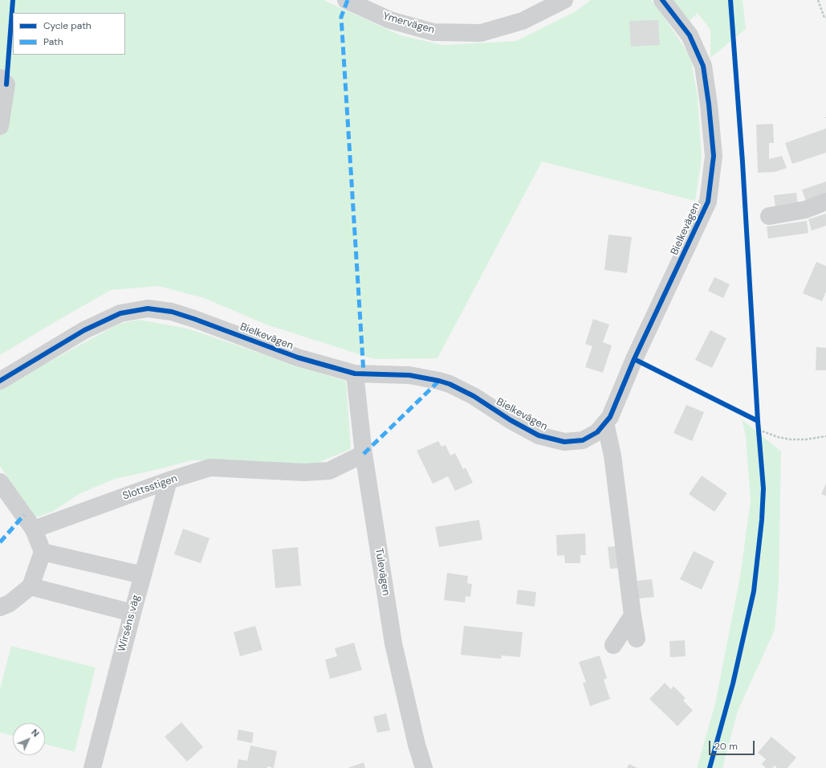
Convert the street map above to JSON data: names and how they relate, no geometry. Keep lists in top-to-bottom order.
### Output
{
  "streets": {
    "street": [
      "Ymervägen",
      "Bielkevägen",
      "Slottsstigen",
      "Tulevägen",
      "Wirséns väg"
    ]
  },
  "crossings": [
    ["Bielkevägen", "Tulevägen"],
    ["Slottsstigen", "Tulevägen"],
    ["Slottsstigen", "Wirséns väg"]
  ],
  "legend": ["Cycle path", "Path"],
  "scale_bar": "20 m",
  "north": "top right"
}
